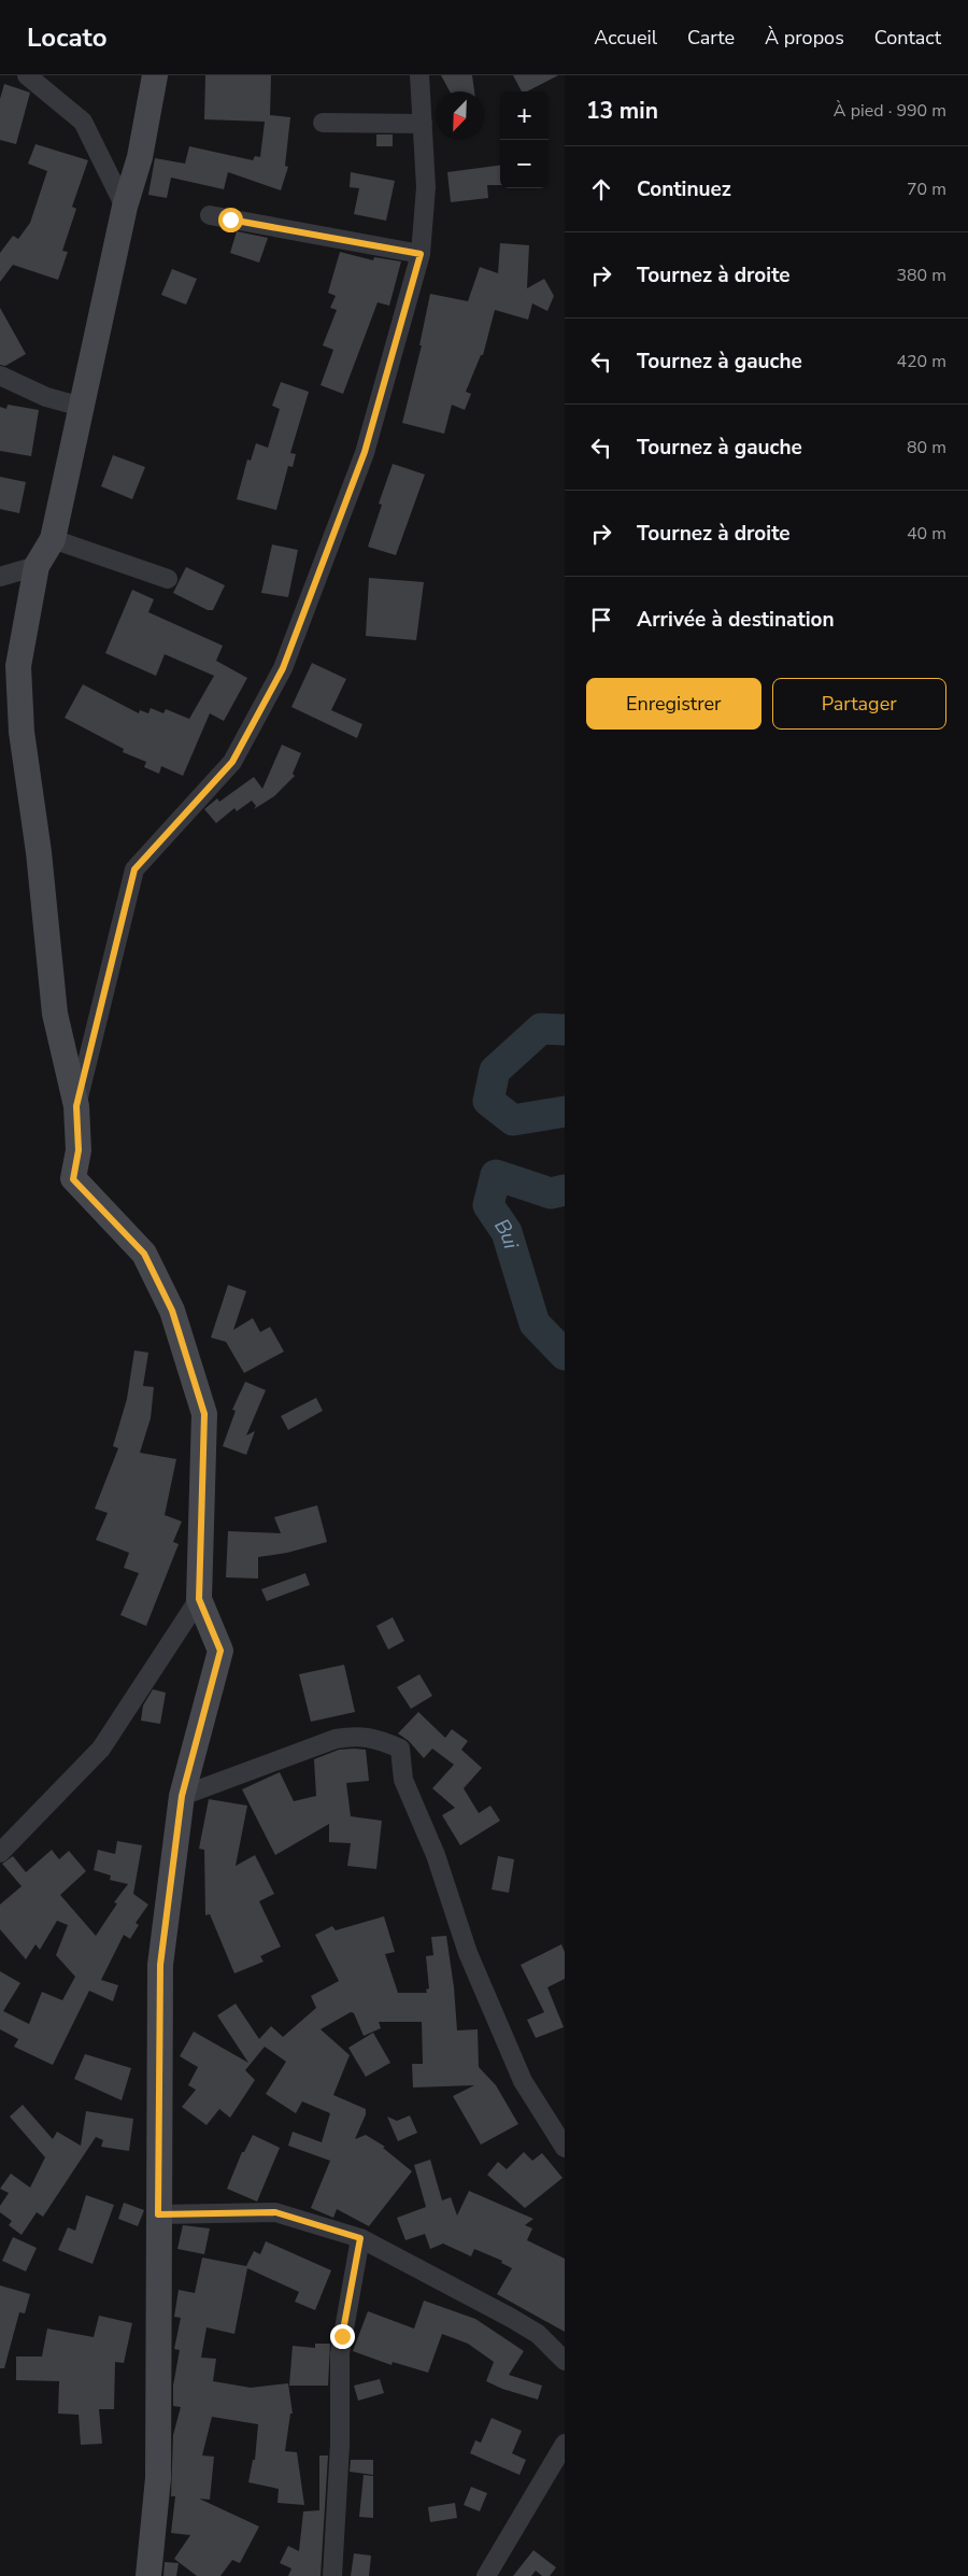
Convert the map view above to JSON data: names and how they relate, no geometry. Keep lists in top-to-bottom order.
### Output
{
  "water": ["Bui"],
  "north": "bottom left",
  "page": {
    "header": "Locato",
    "nav": [
      "Accueil",
      "Carte",
      "À propos",
      "Contact"
    ],
    "heading": ["13 min", "À pied · 990 m"],
    "map_buttons": ["+", "−"],
    "list": [
      ["Continuez", "70 m"],
      ["Tournez à droite", "380 m"],
      ["Tournez à gauche", "420 m"],
      ["Tournez à gauche", "80 m"],
      ["Tournez à droite", "40 m"],
      "Arrivée à destination"
    ],
    "buttons": ["Enregistrer", "Partager"]
  }
}
